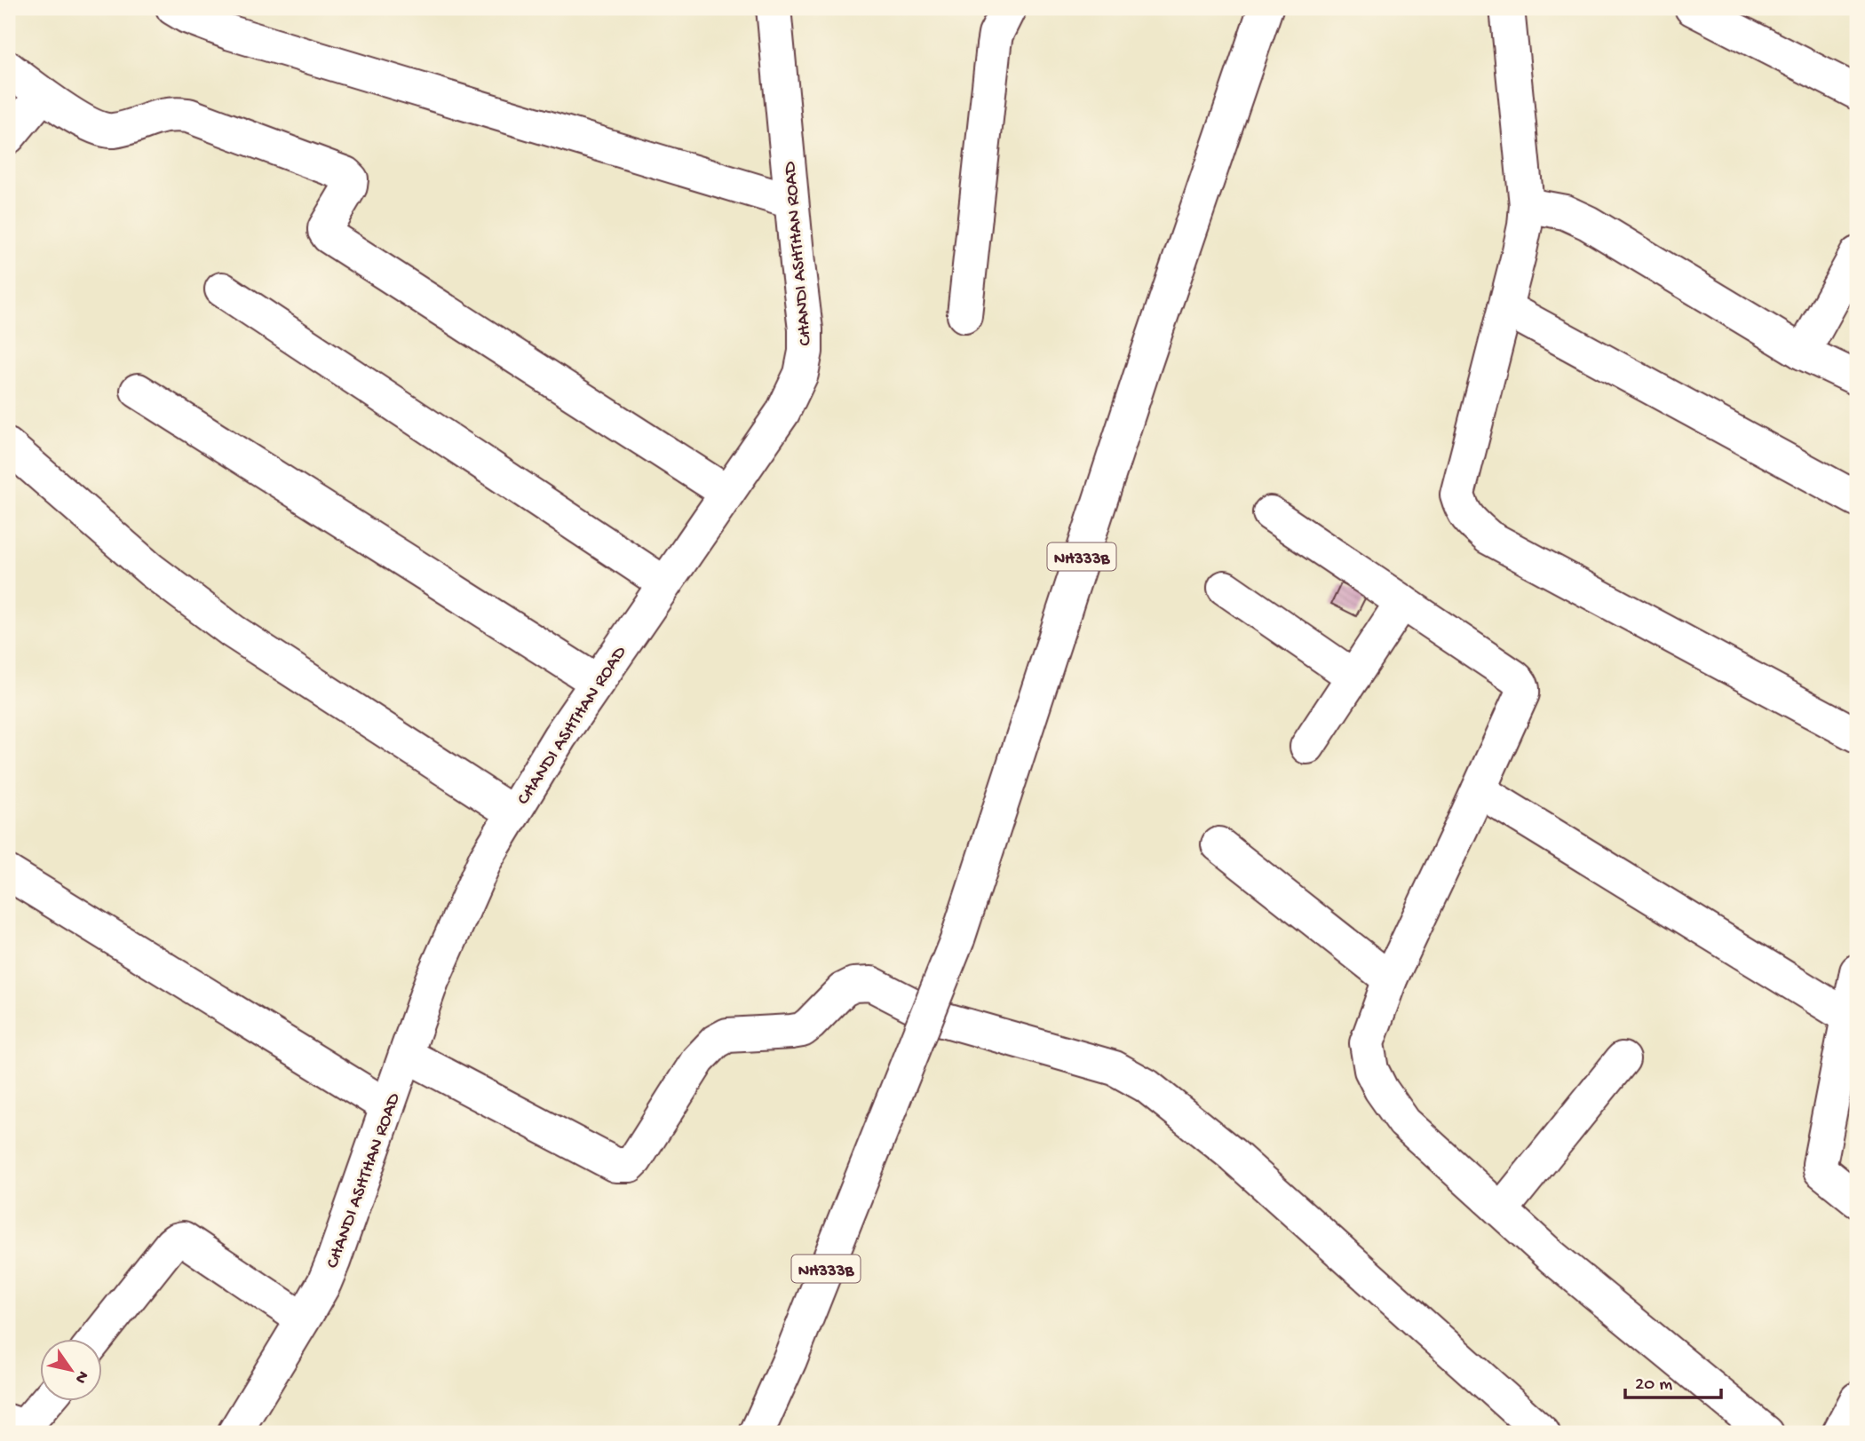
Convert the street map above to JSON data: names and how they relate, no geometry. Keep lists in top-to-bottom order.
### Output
{
  "streets": {
    "main road": ["CHANDI ASHTHAN ROAD", "NH333B"]
  },
  "scale_bar": "20 m",
  "north": "bottom right"
}
